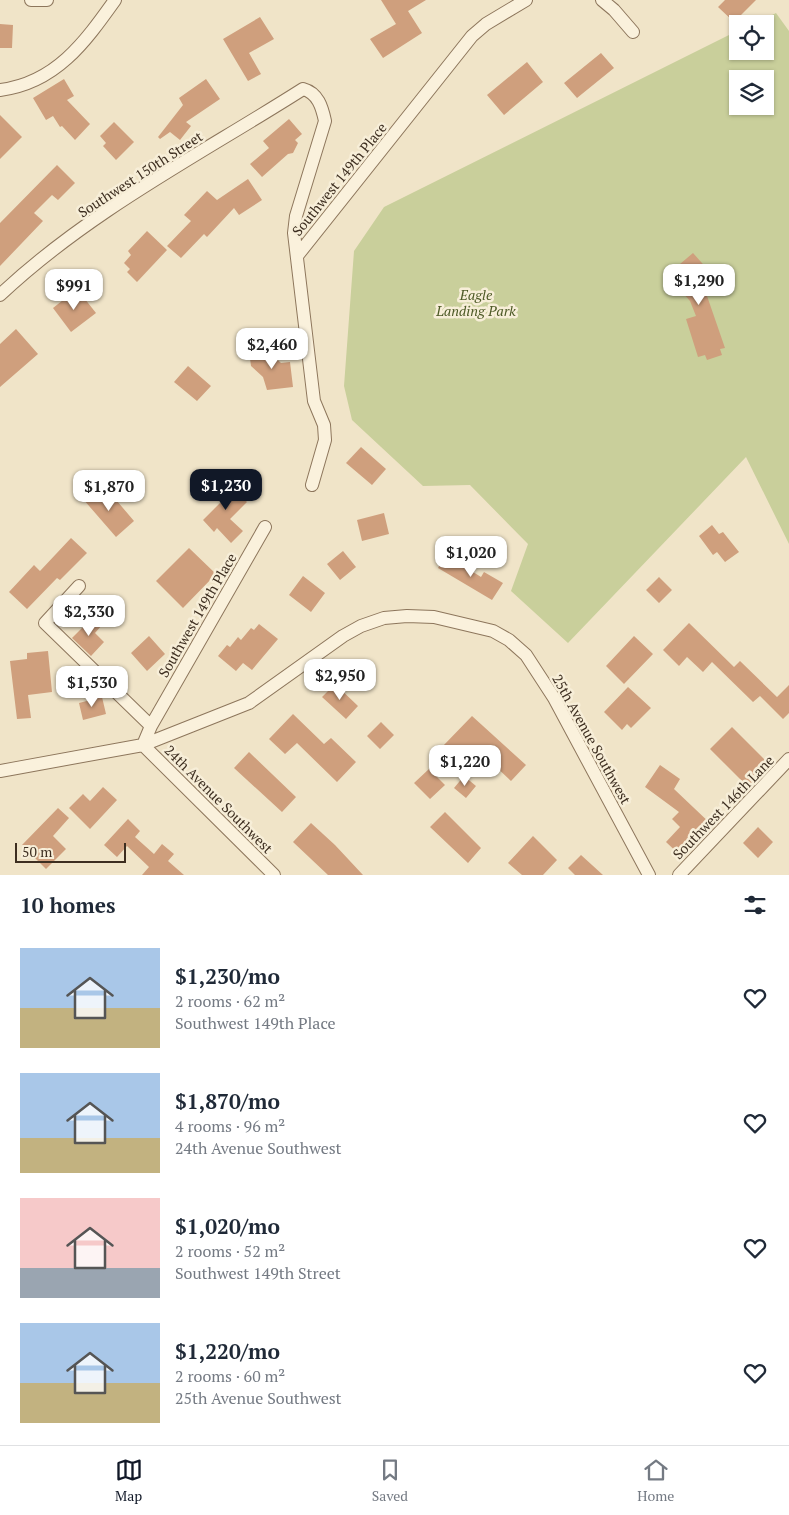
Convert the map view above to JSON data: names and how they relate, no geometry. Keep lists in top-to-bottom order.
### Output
{
  "streets": {
    "street": [
      "Southwest 150th Street",
      "Southwest 149th Place",
      "25th Avenue Southwest",
      "24th Avenue Southwest",
      "Southwest 146th Lane"
    ]
  },
  "crossings": [
    ["Southwest 150th Street", "Southwest 149th Place"],
    ["Southwest 149th Place", "25th Avenue Southwest"],
    ["Southwest 149th Place", "24th Avenue Southwest"],
    ["25th Avenue Southwest", "24th Avenue Southwest"]
  ],
  "parks": ["Eagle Landing Park"],
  "scale_bar": "50 m",
  "page": {
    "price": [
      "$1,290",
      "$991",
      "$2,460",
      "$1,230",
      "$1,870",
      "$1,020",
      "$2,330",
      "$2,950",
      "$1,530",
      "$1,220"
    ],
    "scale": "50 m",
    "heading": "10 homes",
    "list": [
      {
        "name": "$1,230/mo",
        "note": "2 rooms · 62 m² · Southwest 149th Place"
      },
      {
        "name": "$1,870/mo",
        "note": "4 rooms · 96 m² · 24th Avenue Southwest"
      },
      {
        "name": "$1,020/mo",
        "note": "2 rooms · 52 m² · Southwest 149th Street"
      },
      {
        "name": "$1,220/mo",
        "note": "2 rooms · 60 m² · 25th Avenue Southwest"
      }
    ],
    "tabs": ["Map", "Saved", "Home"]
  }
}
